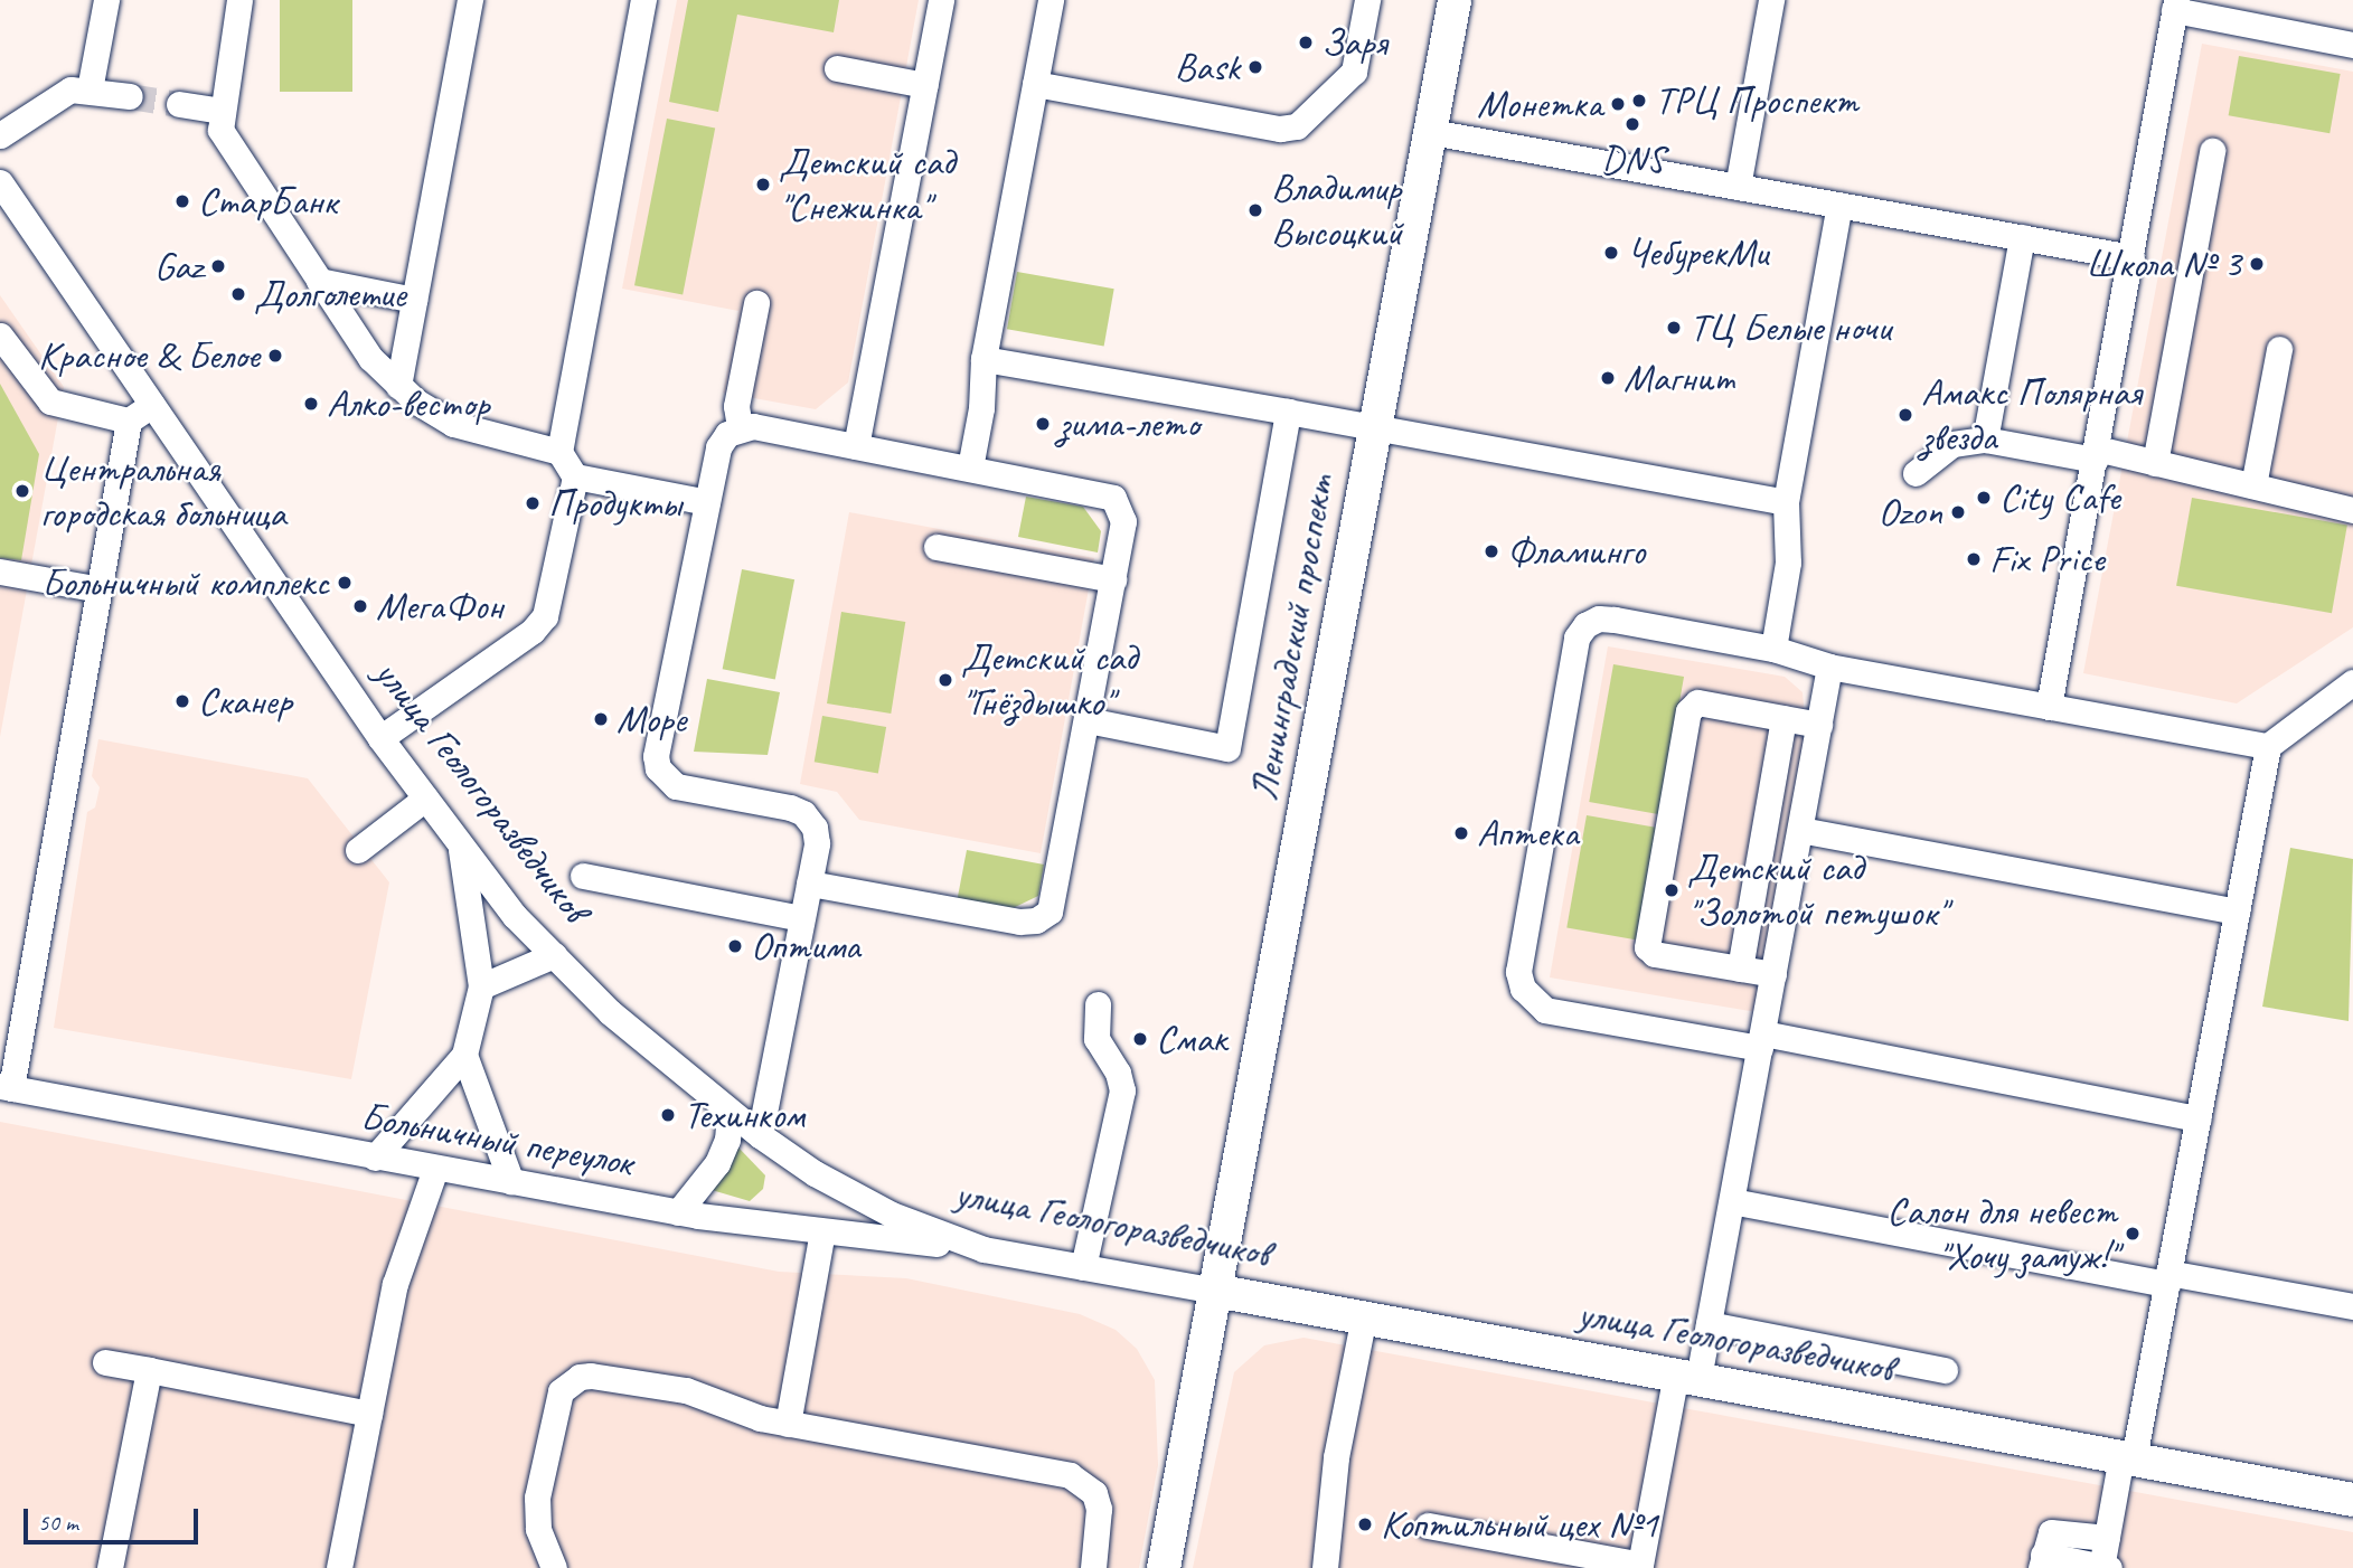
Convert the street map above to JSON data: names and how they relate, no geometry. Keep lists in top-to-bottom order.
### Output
{
  "streets": {
    "main road": ["Ленинградский проспект", "улица Геологоразведчиков"],
    "street": ["Больничный переулок"]
  },
  "crossings": [
    ["Ленинградский проспект", "улица Геологоразведчиков"],
    ["улица Геологоразведчиков", "Больничный переулок"]
  ],
  "places": [
    "Заря",
    "Bask",
    "ТРЦ Проспект",
    "Монетка",
    "DNS",
    "Детский сад \"Снежинка\"",
    "СтарБанк",
    "Владимир Высоцкий",
    "ЧебурекМи",
    "Школа № 3",
    "Gaz",
    "Долголетие",
    "ТЦ Белые ночи",
    "Красное & Белое",
    "Магнит",
    "Алко-вестор",
    "Амакс Полярная звезда",
    "зима-лето",
    "Центральная городская больница",
    "City Cafe",
    "Продукты",
    "Ozon",
    "Фламинго",
    "Fix Price",
    "Больничный комплекс",
    "МегаФон",
    "Детский сад \"Гнёздышко\"",
    "Сканер",
    "Море",
    "Аптека",
    "Детский сад \"Золотой петушок\"",
    "Оптима",
    "Смак",
    "Техинком",
    "Салон для невест \"Хочу замуж!\"",
    "Коптильный цех №1"
  ],
  "scale_bar": "50 m"
}
